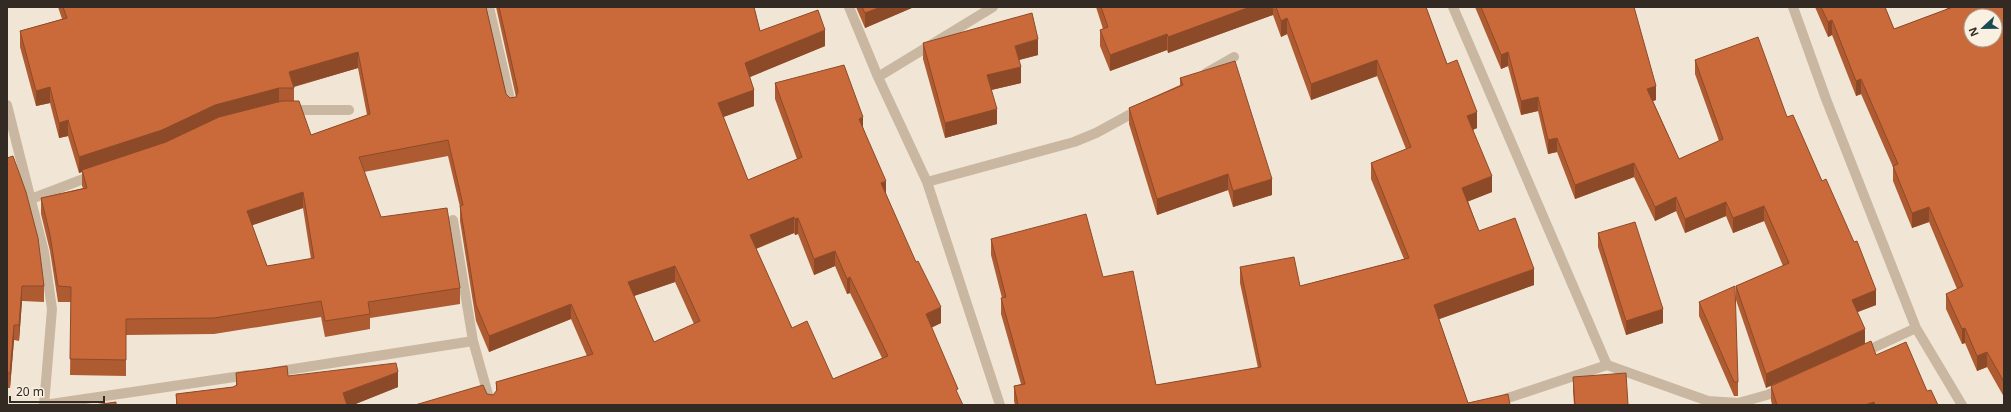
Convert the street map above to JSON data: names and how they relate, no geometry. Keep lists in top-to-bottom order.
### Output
{
  "scale_bar": "20 m",
  "north": "left"
}
